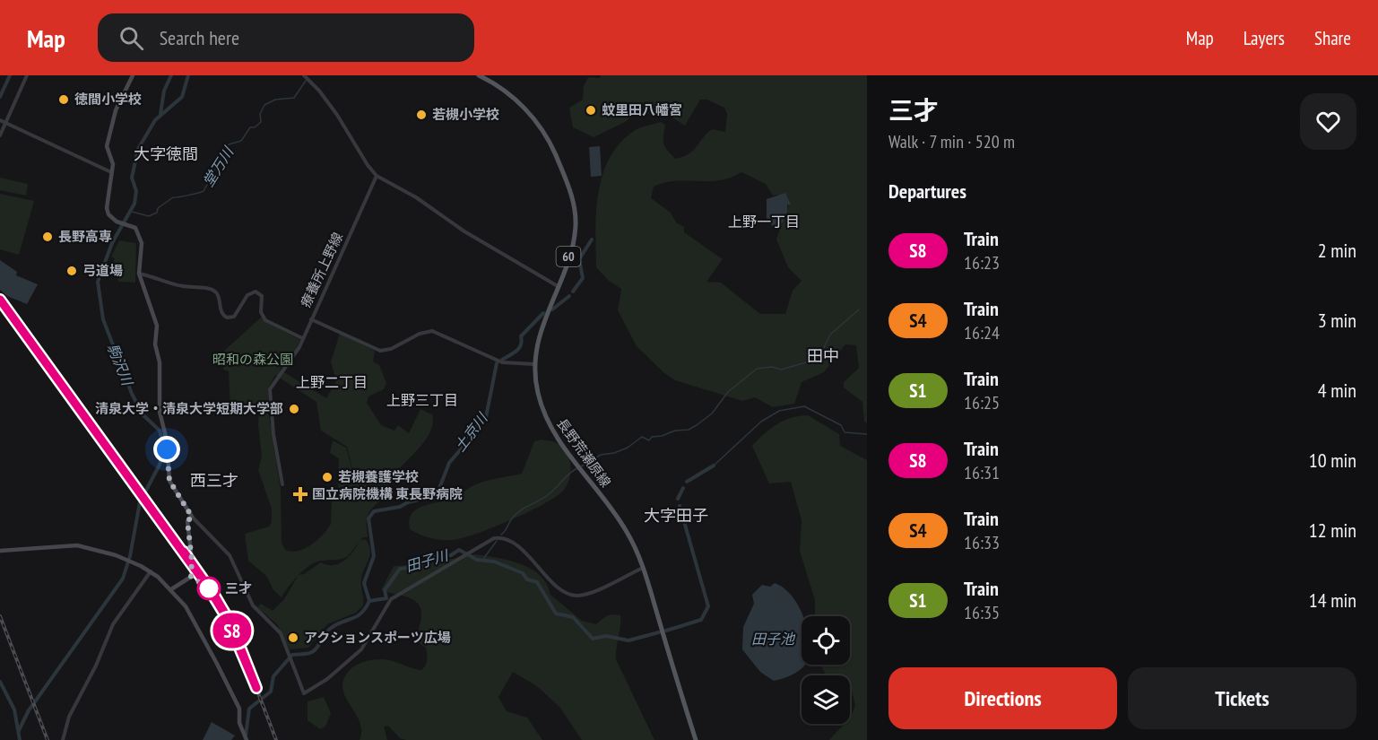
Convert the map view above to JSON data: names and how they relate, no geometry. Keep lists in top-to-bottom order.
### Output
{
  "streets": {
    "main road": ["60", "長野荒瀬原線"],
    "street": ["療養所上野線"]
  },
  "districts": [
    "大字徳間",
    "上野一丁目",
    "田中",
    "上野二丁目",
    "上野三丁目",
    "西三才",
    "大字田子"
  ],
  "water": [
    "堂万川",
    "駒沢川",
    "土京川",
    "田子川",
    "田子池"
  ],
  "parks": ["昭和の森公園"],
  "places": {
    "other": [
      "徳間小学校",
      "蚊里田八幡宮",
      "若槻小学校",
      "長野高専",
      "弓道場",
      "清泉大学・清泉大学短期大学部",
      "若槻養護学校",
      "三才",
      "アクションスポーツ広場"
    ],
    "health": ["国立病院機構 東長野病院"]
  },
  "page": {
    "header": "Map",
    "search": "Search here",
    "nav": ["Map", "Layers", "Share"],
    "on_map": "S8",
    "heading": [
      ["三才", "Walk · 7 min · 520 m"],
      "Departures"
    ],
    "list": [
      {
        "mark": "S8",
        "name": "Train",
        "note": "16:23",
        "value": "2 min"
      },
      {
        "mark": "S4",
        "name": "Train",
        "note": "16:24",
        "value": "3 min"
      },
      {
        "mark": "S1",
        "name": "Train",
        "note": "16:25",
        "value": "4 min"
      },
      {
        "mark": "S8",
        "name": "Train",
        "note": "16:31",
        "value": "10 min"
      },
      {
        "mark": "S4",
        "name": "Train",
        "note": "16:33",
        "value": "12 min"
      },
      {
        "mark": "S1",
        "name": "Train",
        "note": "16:35",
        "value": "14 min"
      }
    ],
    "buttons": ["Directions", "Tickets"]
  }
}
